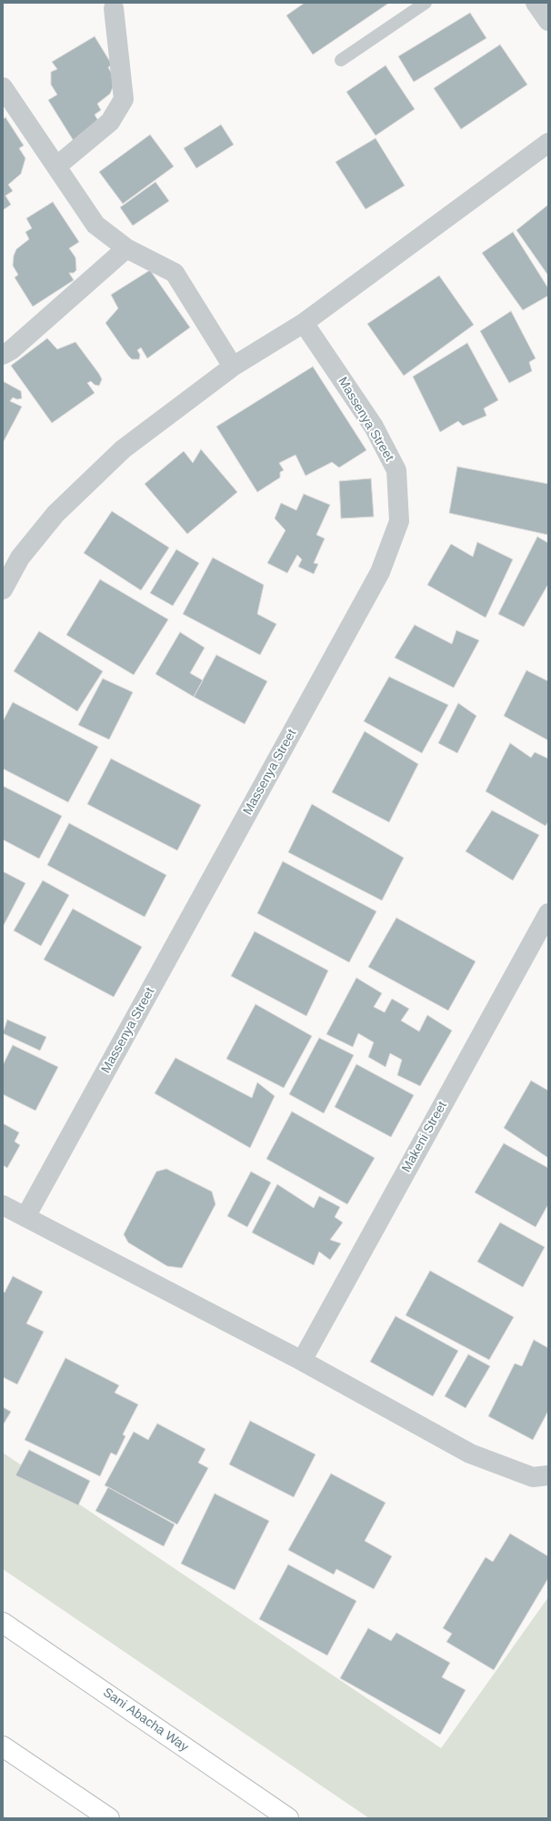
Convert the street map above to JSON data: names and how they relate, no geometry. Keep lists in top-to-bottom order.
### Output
{
  "streets": {
    "highway": ["Sani Abacha Way"],
    "street": ["Massenya Street", "Makeni Street"]
  }
}
